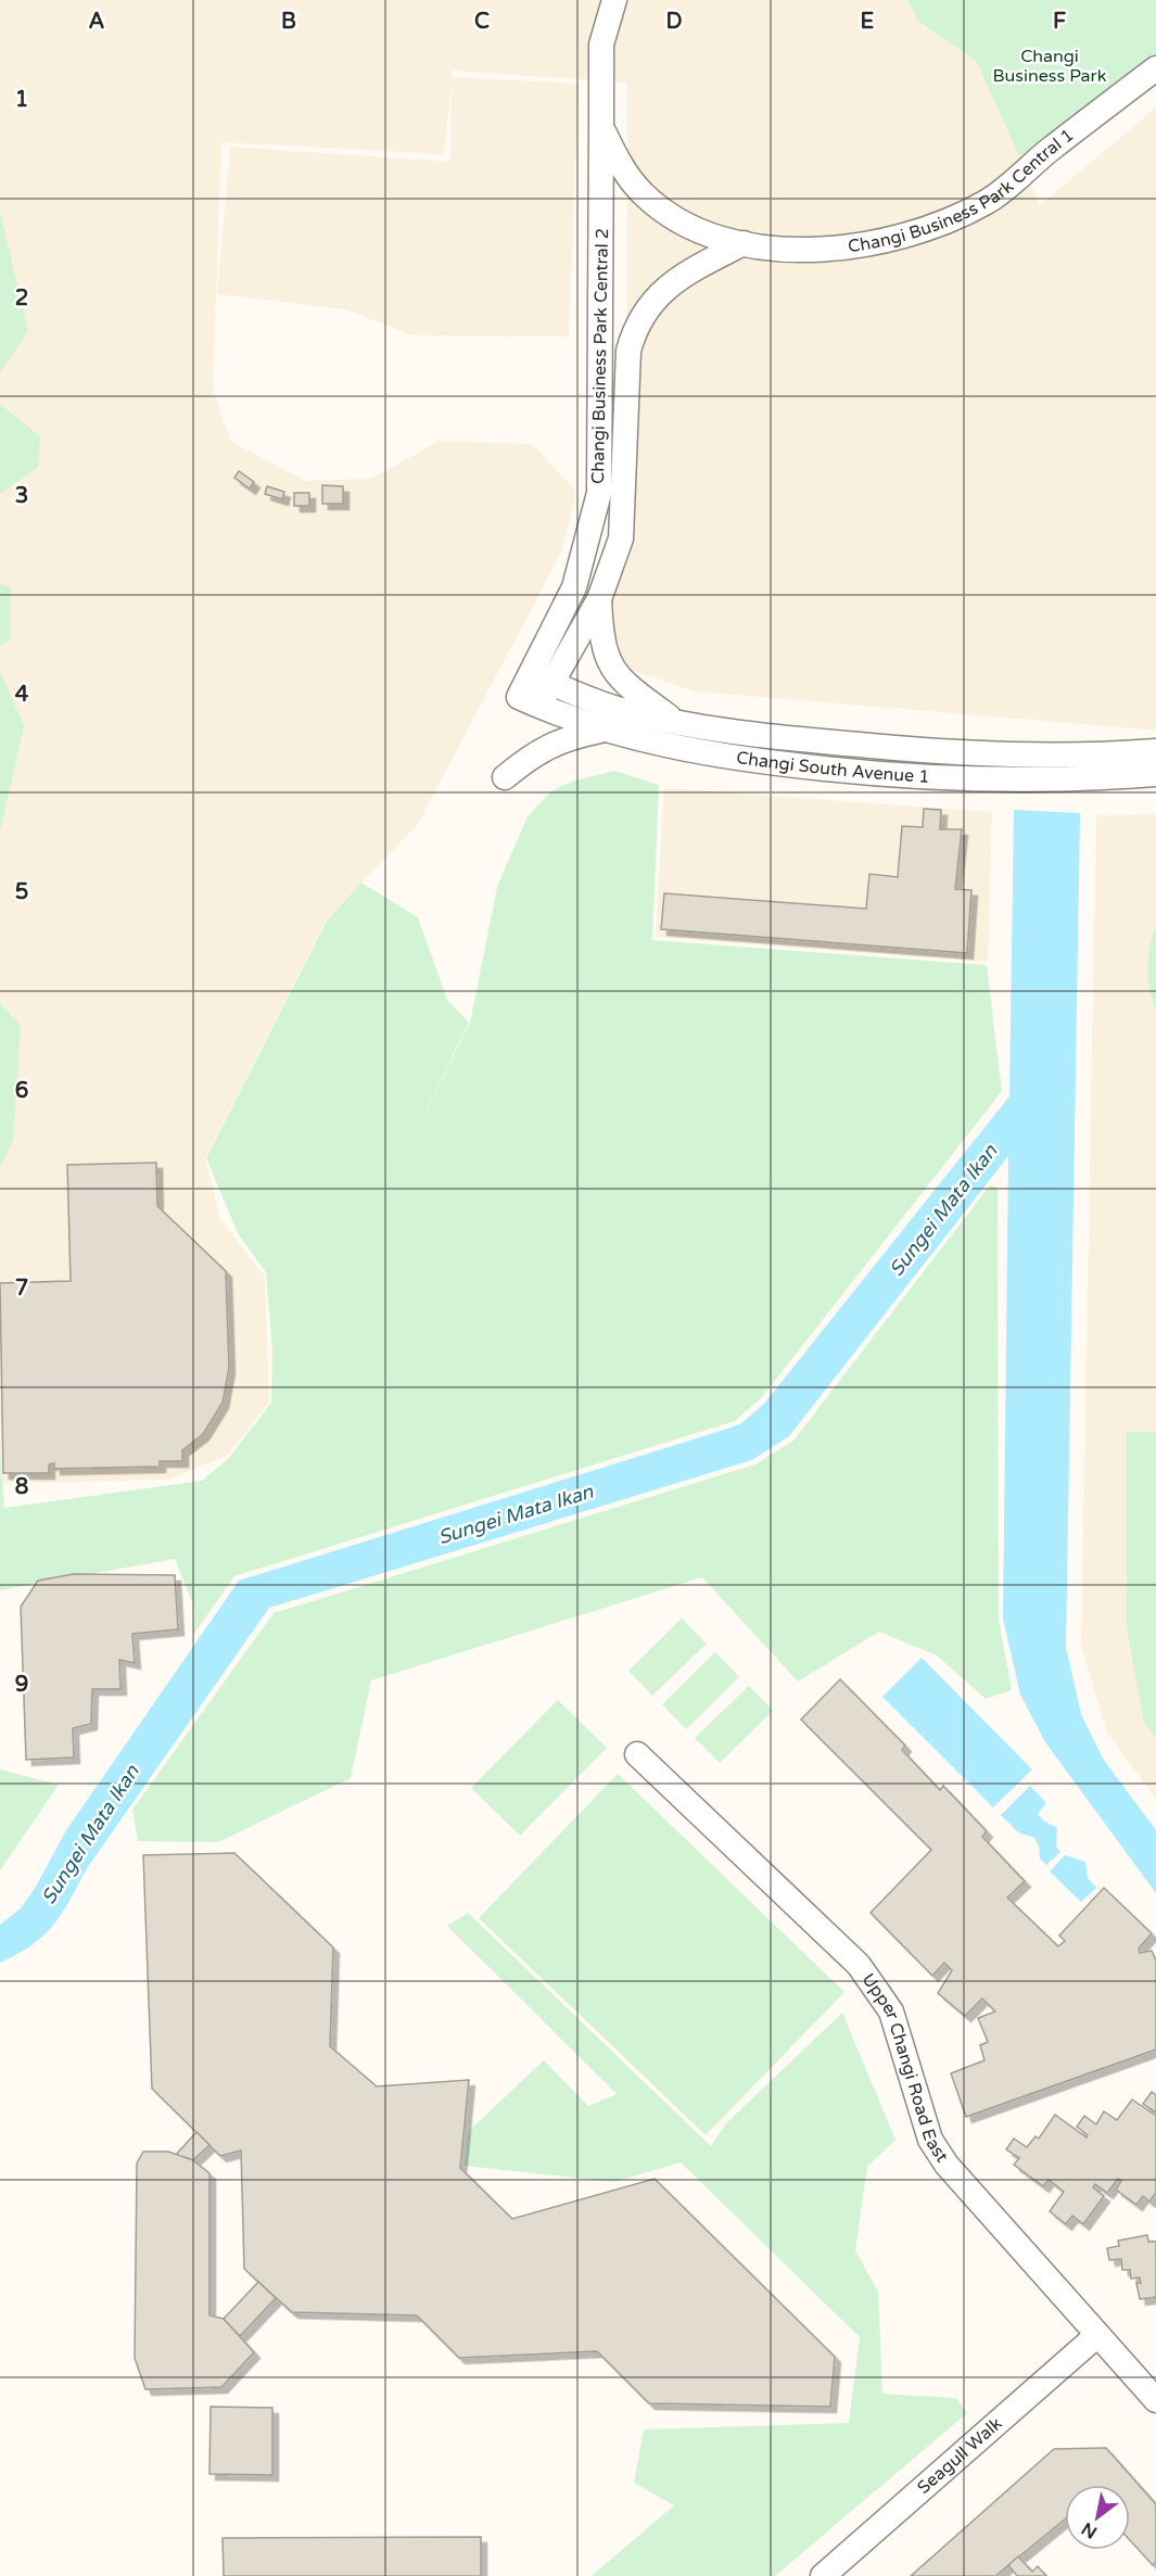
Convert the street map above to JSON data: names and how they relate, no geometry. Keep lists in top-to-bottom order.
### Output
{
  "streets": {
    "street": [
      "Changi Business Park Central 1",
      "Changi Business Park Central 2",
      "Changi South Avenue 1",
      "Upper Changi Road East",
      "Seagull Walk"
    ]
  },
  "crossings": [
    ["Changi Business Park Central 1", "Changi Business Park Central 2"],
    ["Changi Business Park Central 2", "Changi South Avenue 1"],
    ["Upper Changi Road East", "Seagull Walk"]
  ],
  "water": ["Sungei Mata Ikan"],
  "parks": ["Changi Business Park"],
  "north": "bottom left",
  "grid": {
    "columns": [
      "A",
      "B",
      "C",
      "D",
      "E",
      "F"
    ],
    "rows": [
      "1",
      "2",
      "3",
      "4",
      "5",
      "6",
      "7",
      "8",
      "9"
    ]
  }
}
